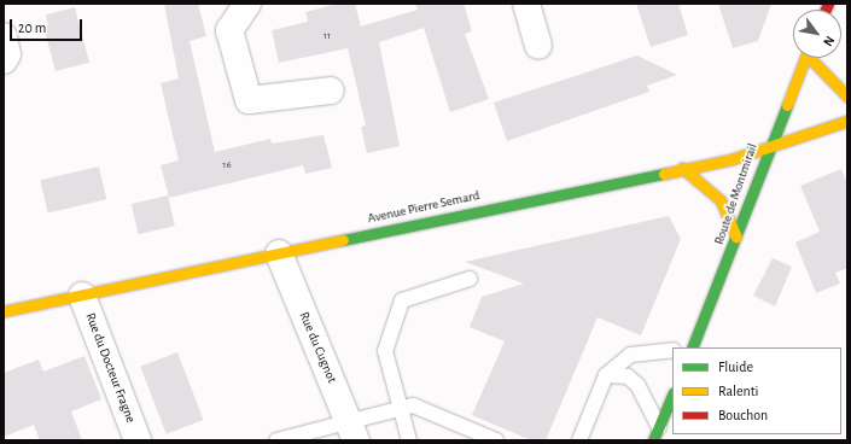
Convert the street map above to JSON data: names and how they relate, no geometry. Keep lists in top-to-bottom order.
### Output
{
  "streets": {
    "main road": ["Route de Montmirail", "Avenue Pierre Semard"],
    "street": ["Rue du Cugnot", "Rue du Docteur Fragne"]
  },
  "crossings": [
    ["Route de Montmirail", "Avenue Pierre Semard"],
    ["Avenue Pierre Semard", "Rue du Cugnot"],
    ["Avenue Pierre Semard", "Rue du Docteur Fragne"]
  ],
  "house_numbers": ["11", "16"],
  "legend": ["Fluide", "Ralenti", "Bouchon"],
  "scale_bar": "20 m",
  "north": "bottom right"
}
